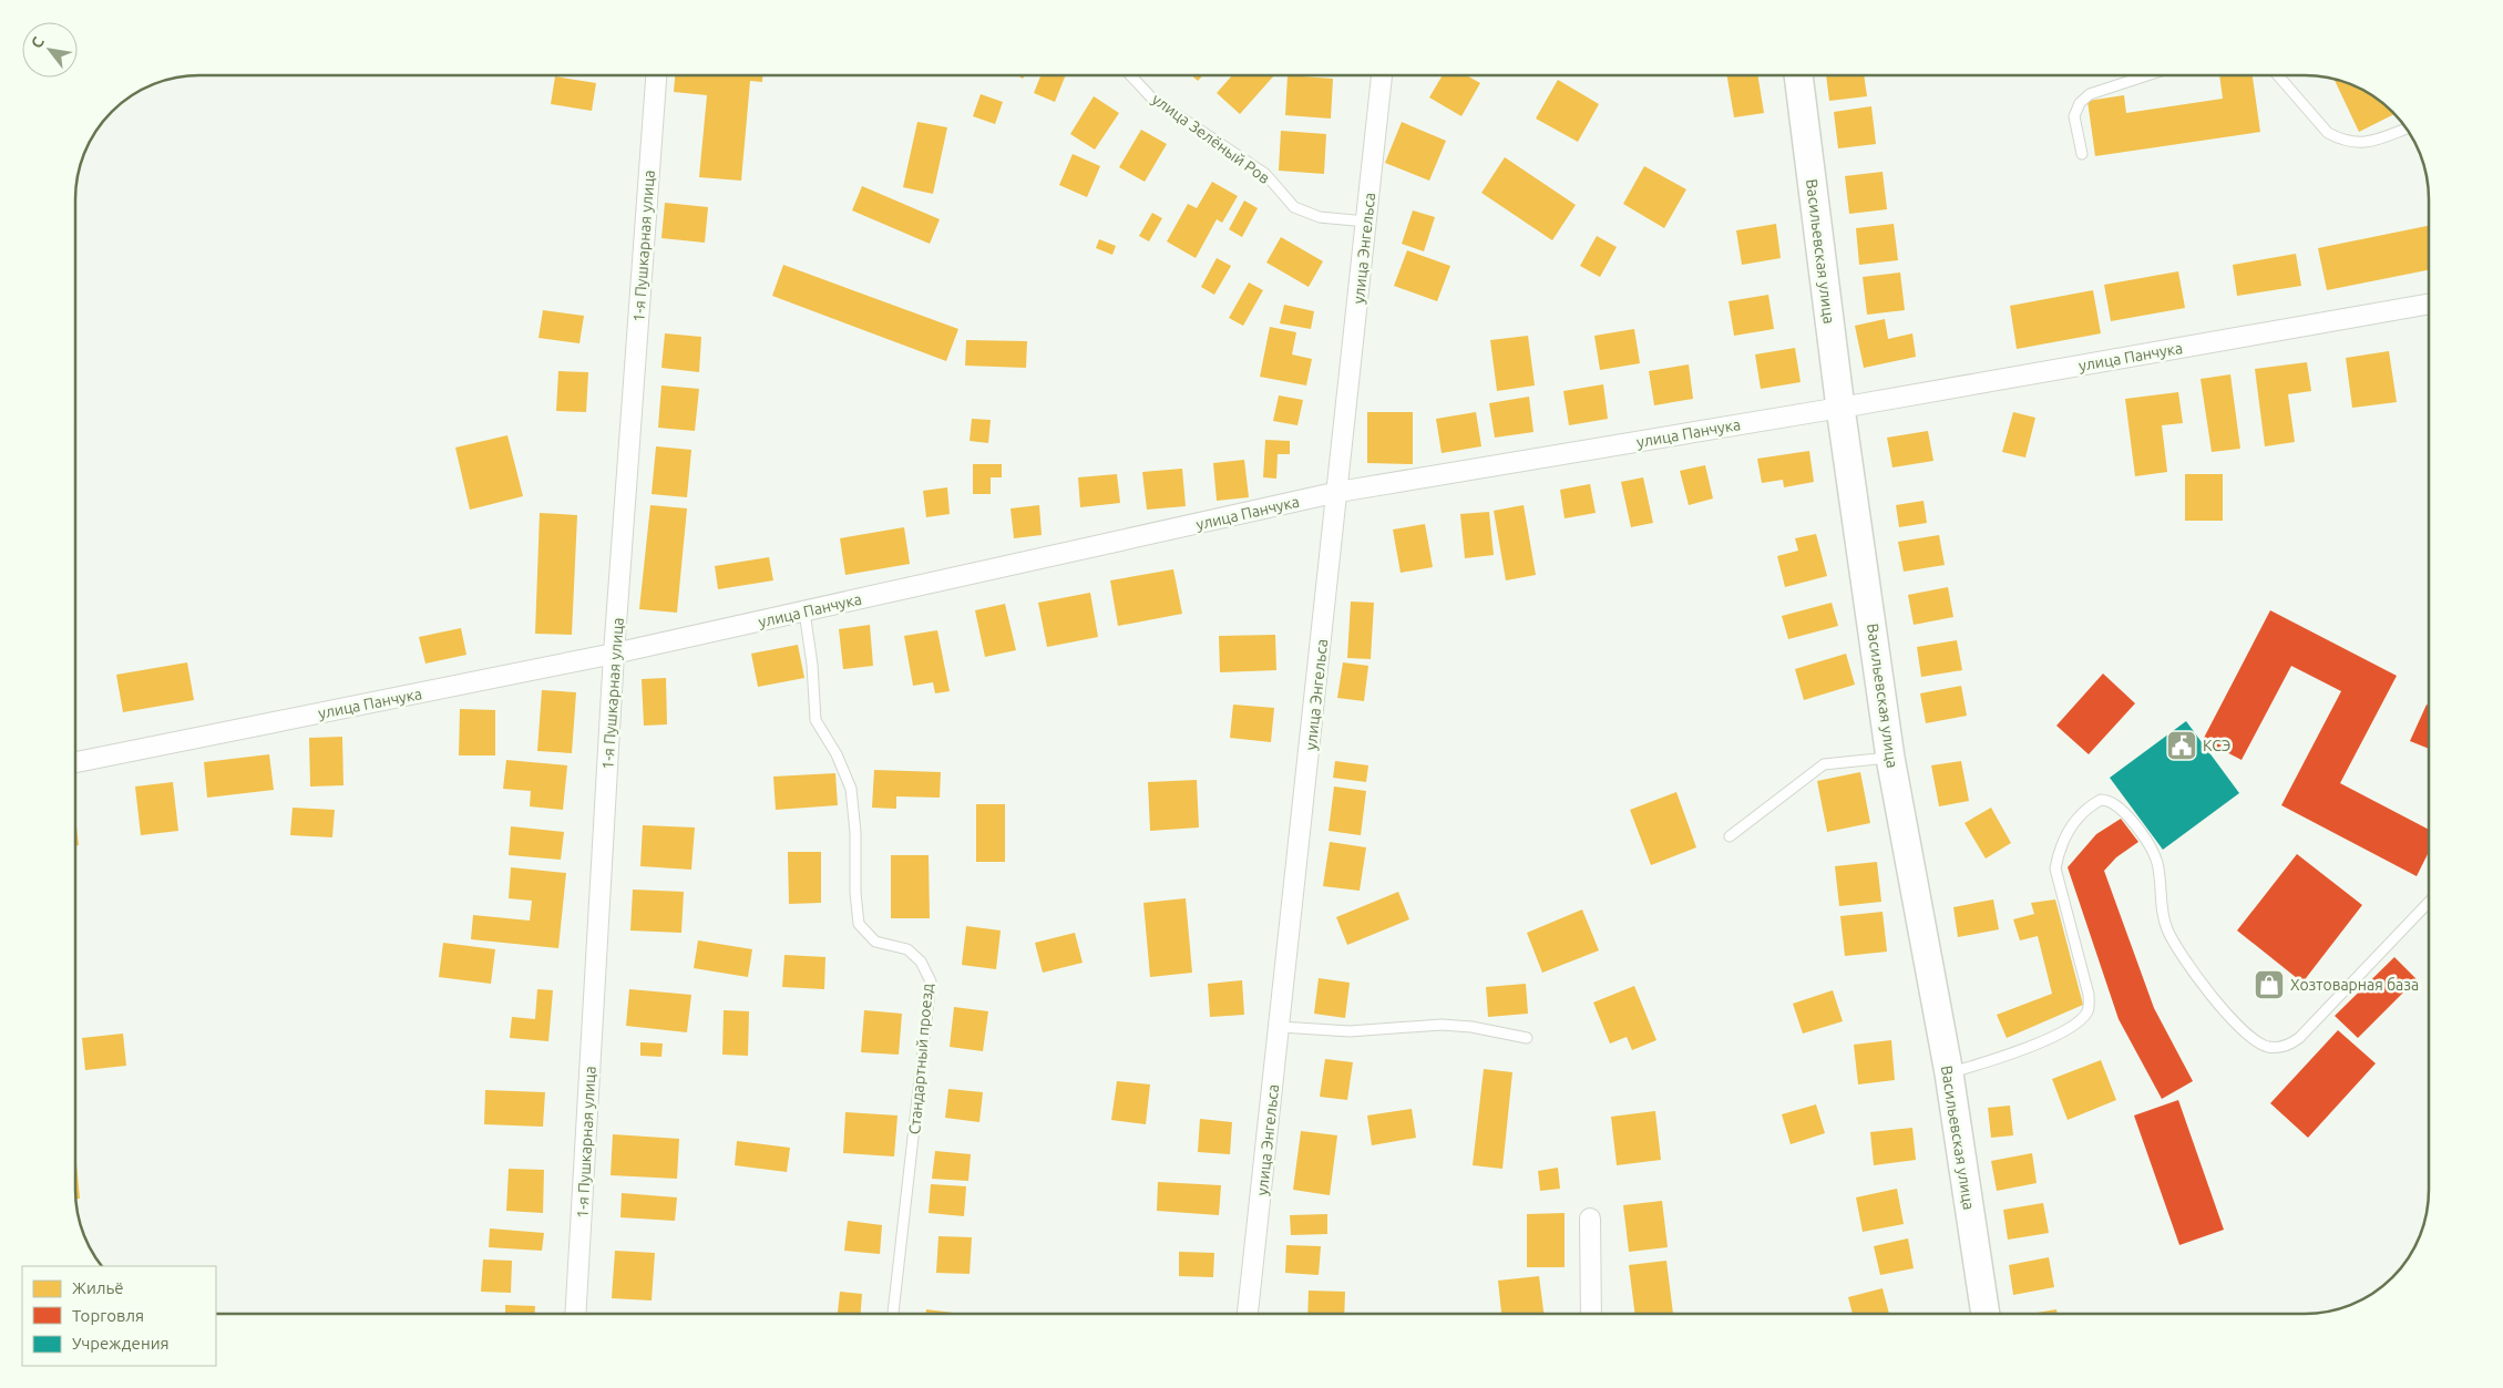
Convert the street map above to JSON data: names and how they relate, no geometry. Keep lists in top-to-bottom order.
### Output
{
  "streets": {
    "main road": ["Васильевская улица"],
    "street": ["1-я Пушкарная улица", "улица Энгельса", "улица Панчука"],
    "lane": ["улица Зелёный Ров", "Стандартный проезд"]
  },
  "crossings": [
    ["улица Зелёный Ров", "улица Энгельса"],
    ["1-я Пушкарная улица", "улица Панчука"],
    ["улица Энгельса", "улица Панчука"],
    ["Васильевская улица", "улица Панчука"],
    ["улица Панчука", "Стандартный проезд"]
  ],
  "places": {
    "public building": ["КСЭ"],
    "shop": ["Хозтоварная база"]
  },
  "legend": ["Жильё", "Торговля", "Учреждения"],
  "north": "top left"
}
